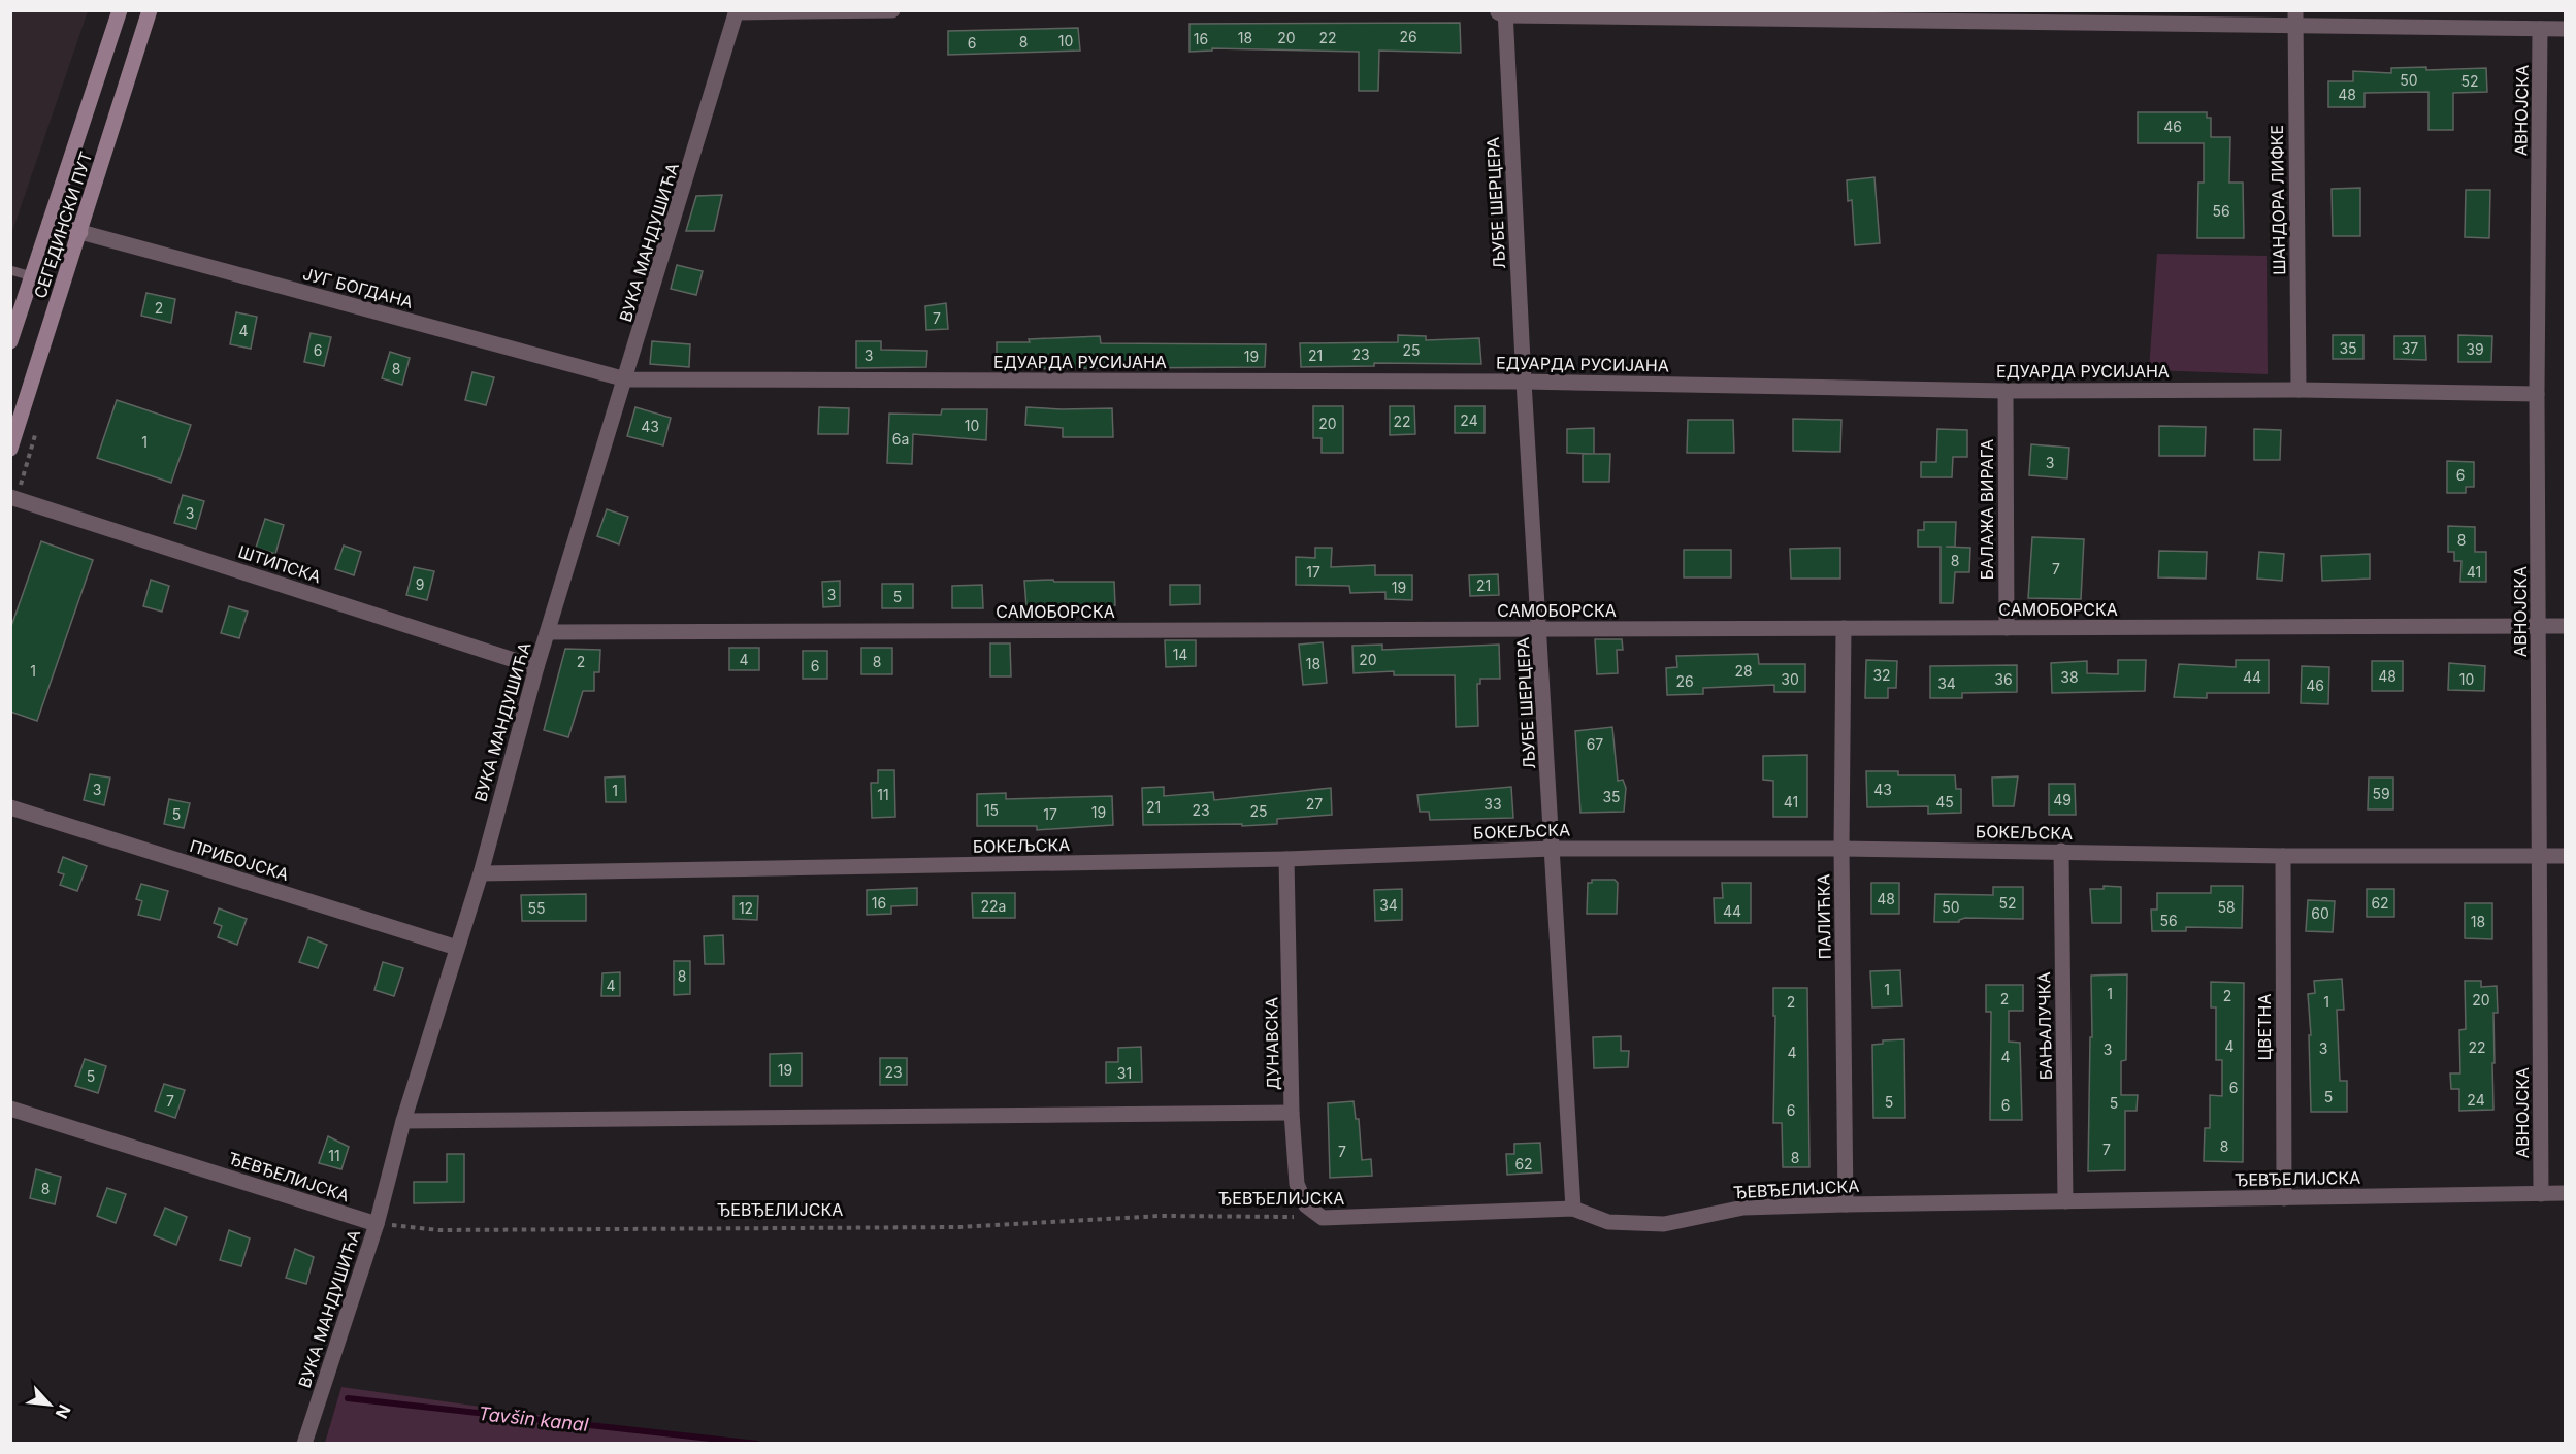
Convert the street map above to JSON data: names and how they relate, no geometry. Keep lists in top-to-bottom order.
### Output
{
  "streets": {
    "main road": ["СЕГЕДИНСКИ ПУТ"],
    "street": [
      "АВНОЈСКА",
      "ШАНДОРА ЛИФКЕ",
      "ЉУБЕ ШЕРЦЕРА",
      "ВУКА МАНДУШИЋА",
      "ЈУГ БОГДАНА",
      "ЕДУАРДА РУСИЈАНА",
      "БАЛАЖА ВИРАГА",
      "ШТИПСКА",
      "САМОБОРСКА",
      "БОКЕЉСКА",
      "ПРИБОЈСКА",
      "ПАЛИЋКА",
      "БАЊАЛУЧКА",
      "ЦВЕТНА",
      "ДУНАВСКА",
      "ЂЕВЂЕЛИЈСКА"
    ]
  },
  "crossings": [
    ["АВНОЈСКА", "ЕДУАРДА РУСИЈАНА"],
    ["АВНОЈСКА", "САМОБОРСКА"],
    ["АВНОЈСКА", "БОКЕЉСКА"],
    ["АВНОЈСКА", "ЂЕВЂЕЛИЈСКА"],
    ["ШАНДОРА ЛИФКЕ", "ЕДУАРДА РУСИЈАНА"],
    ["ЉУБЕ ШЕРЦЕРА", "ЕДУАРДА РУСИЈАНА"],
    ["ЉУБЕ ШЕРЦЕРА", "САМОБОРСКА"],
    ["ЉУБЕ ШЕРЦЕРА", "БОКЕЉСКА"],
    ["ЉУБЕ ШЕРЦЕРА", "ЂЕВЂЕЛИЈСКА"],
    ["СЕГЕДИНСКИ ПУТ", "ЈУГ БОГДАНА"],
    ["ВУКА МАНДУШИЋА", "ЈУГ БОГДАНА"],
    ["ВУКА МАНДУШИЋА", "ЕДУАРДА РУСИЈАНА"],
    ["ВУКА МАНДУШИЋА", "ШТИПСКА"],
    ["ВУКА МАНДУШИЋА", "САМОБОРСКА"],
    ["ВУКА МАНДУШИЋА", "БОКЕЉСКА"],
    ["ВУКА МАНДУШИЋА", "ПРИБОЈСКА"],
    ["ВУКА МАНДУШИЋА", "ЂЕВЂЕЛИЈСКА"],
    ["ЈУГ БОГДАНА", "ЕДУАРДА РУСИЈАНА"],
    ["ЕДУАРДА РУСИЈАНА", "БАЛАЖА ВИРАГА"],
    ["БАЛАЖА ВИРАГА", "САМОБОРСКА"],
    ["САМОБОРСКА", "ПАЛИЋКА"],
    ["БОКЕЉСКА", "ПАЛИЋКА"],
    ["БОКЕЉСКА", "БАЊАЛУЧКА"],
    ["БОКЕЉСКА", "ЦВЕТНА"],
    ["БОКЕЉСКА", "ДУНАВСКА"],
    ["ПАЛИЋКА", "ЂЕВЂЕЛИЈСКА"],
    ["БАЊАЛУЧКА", "ЂЕВЂЕЛИЈСКА"],
    ["ЦВЕТНА", "ЂЕВЂЕЛИЈСКА"],
    ["ДУНАВСКА", "ЂЕВЂЕЛИЈСКА"]
  ],
  "water": ["Tavšin kanal"],
  "house_numbers": [
    "26",
    "18",
    "20",
    "22",
    "16",
    "10",
    "8",
    "6",
    "50",
    "52",
    "48",
    "46",
    "56",
    "2",
    "7",
    "4",
    "35",
    "37",
    "39",
    "6",
    "25",
    "23",
    "3",
    "21",
    "19",
    "8",
    "24",
    "22",
    "20",
    "10",
    "43",
    "6a",
    "1",
    "3",
    "6",
    "3",
    "8",
    "8",
    "7",
    "17",
    "41",
    "9",
    "21",
    "19",
    "3",
    "5",
    "14",
    "4",
    "20",
    "2",
    "8",
    "18",
    "6",
    "1",
    "28",
    "32",
    "48",
    "38",
    "44",
    "30",
    "36",
    "10",
    "26",
    "34",
    "46",
    "67",
    "3",
    "43",
    "1",
    "59",
    "11",
    "35",
    "49",
    "41",
    "45",
    "27",
    "33",
    "21",
    "15",
    "23",
    "25",
    "19",
    "5",
    "17",
    "48",
    "16",
    "52",
    "62",
    "34",
    "22a",
    "50",
    "58",
    "55",
    "12",
    "44",
    "60",
    "56",
    "18",
    "8",
    "4",
    "1",
    "1",
    "2",
    "2",
    "20",
    "2",
    "1",
    "4",
    "22",
    "3",
    "3",
    "4",
    "4",
    "19",
    "23",
    "31",
    "5",
    "6",
    "5",
    "24",
    "7",
    "5",
    "5",
    "6",
    "6",
    "8",
    "7",
    "7",
    "11",
    "8",
    "62",
    "8"
  ],
  "north": "bottom right"
}
